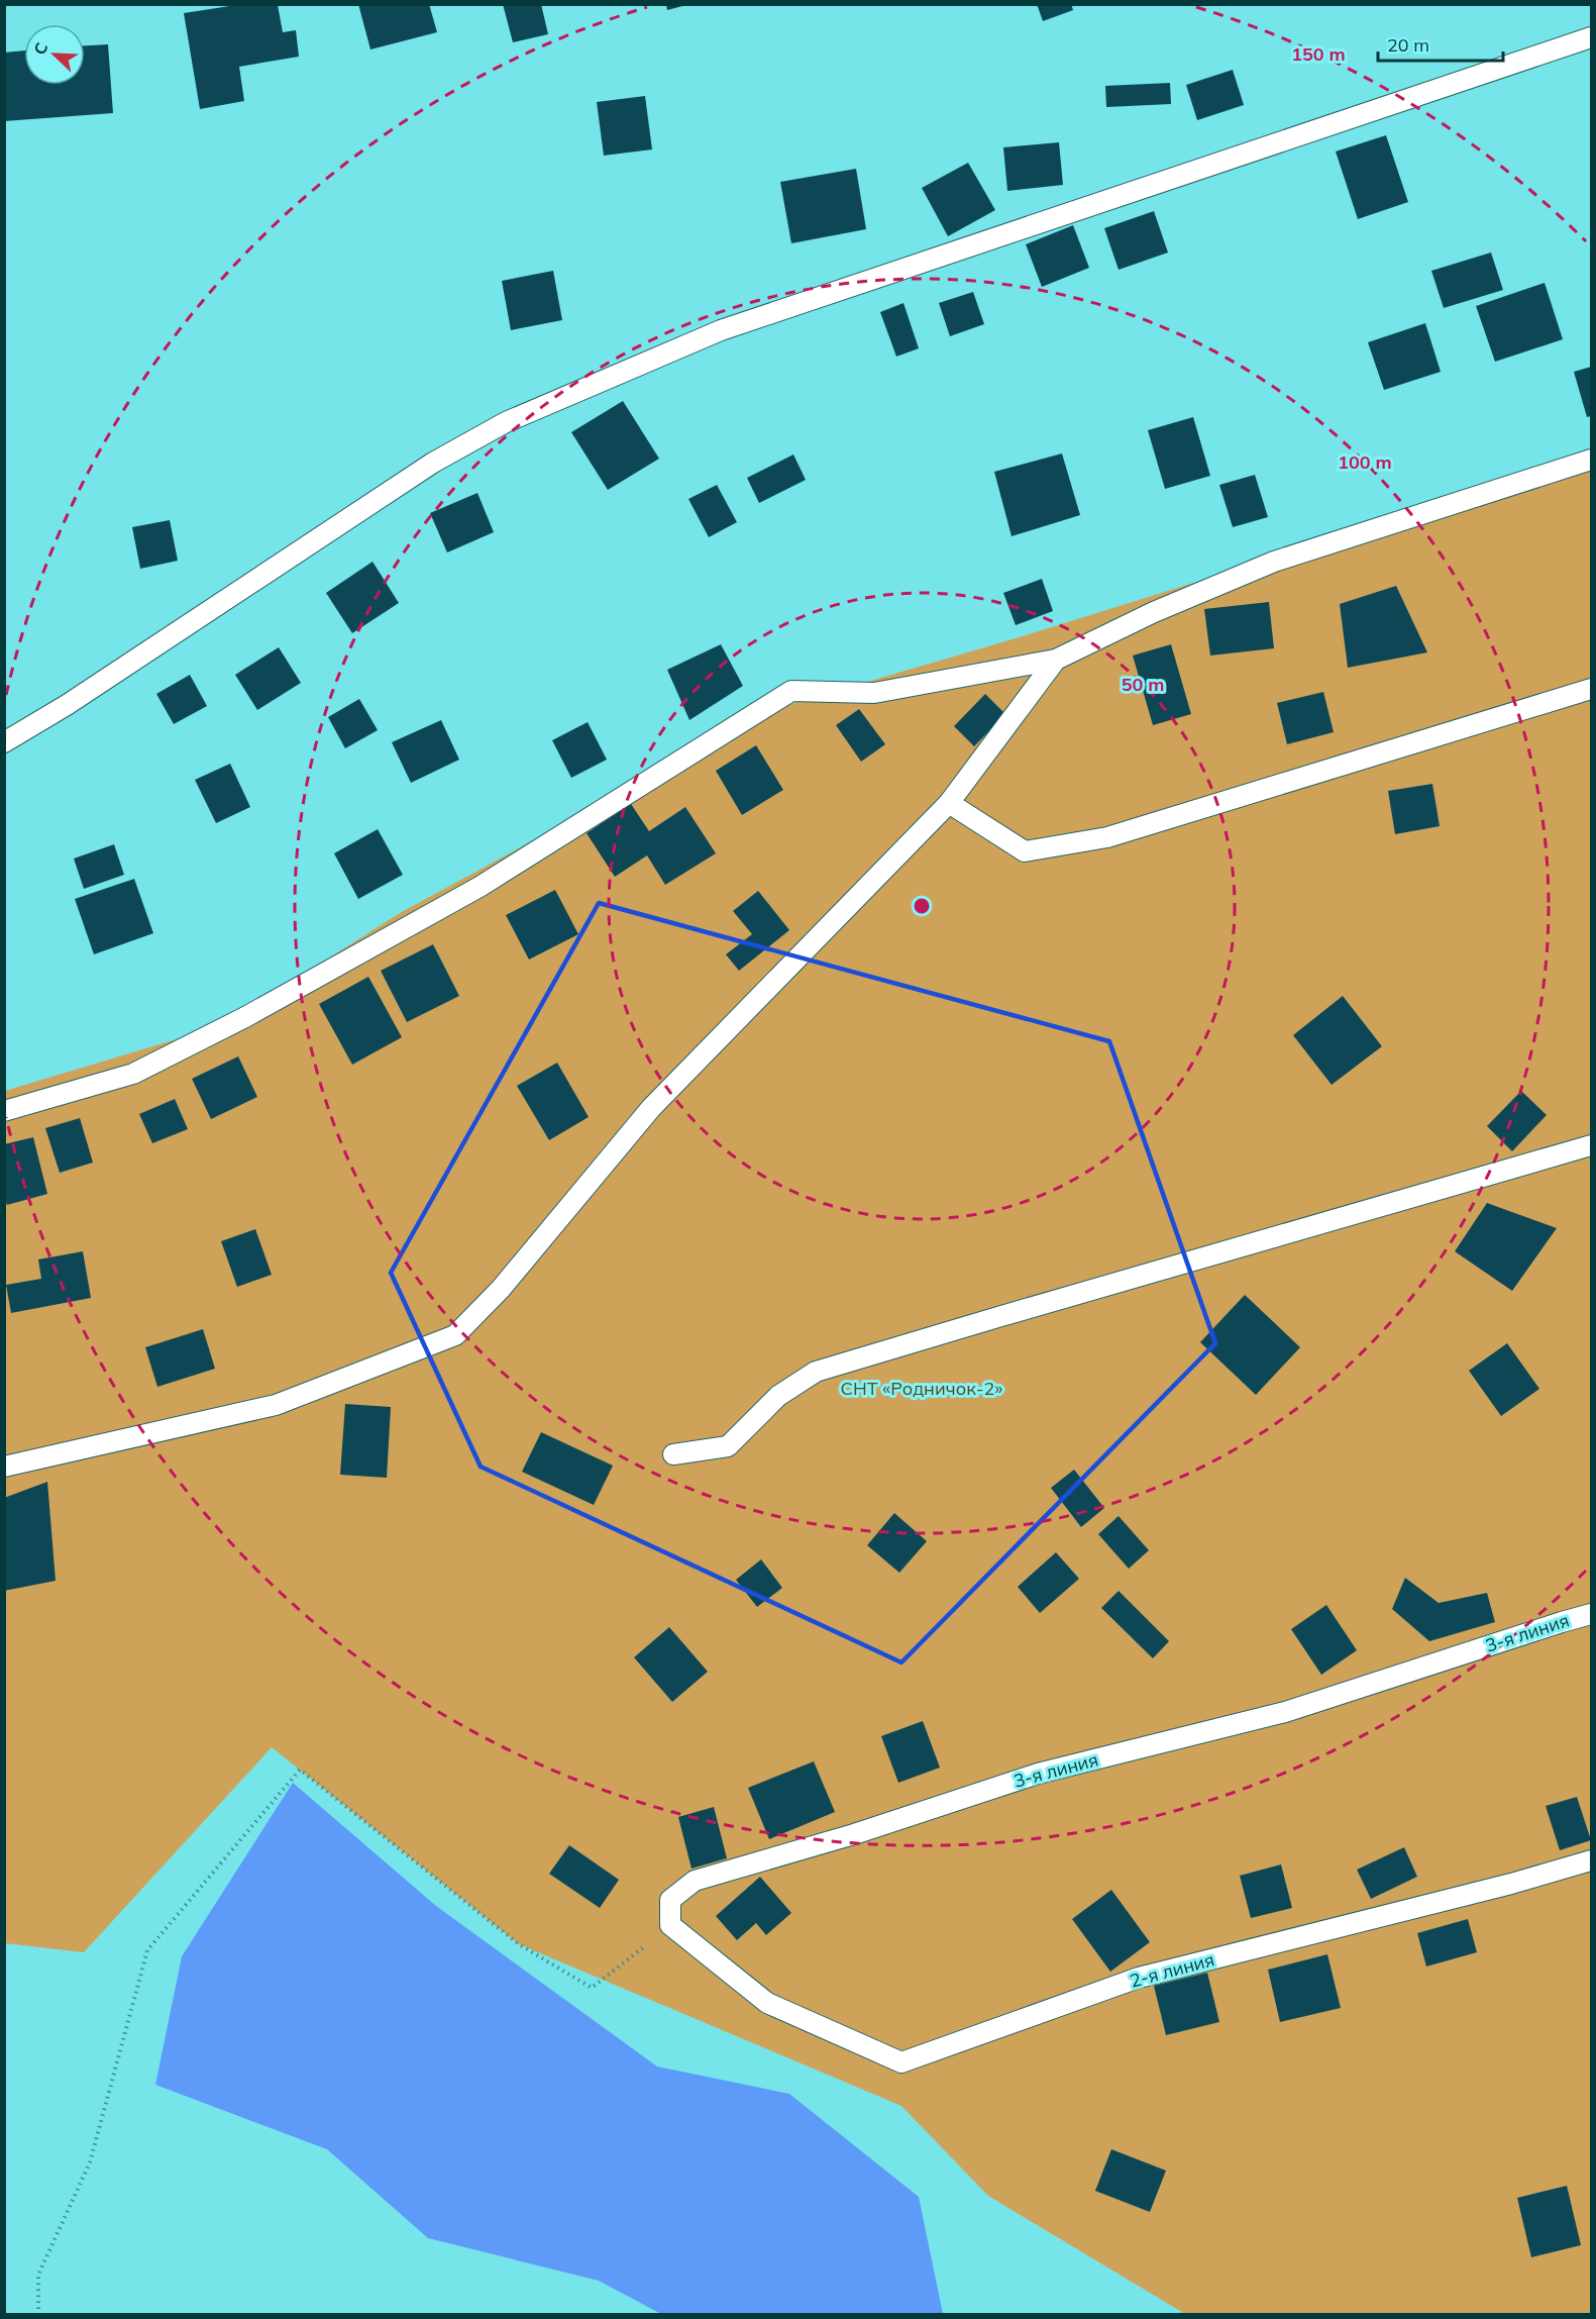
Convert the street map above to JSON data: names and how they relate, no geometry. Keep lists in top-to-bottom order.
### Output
{
  "streets": {
    "lane": ["3-я линия", "2-я линия"]
  },
  "crossings": [
    ["3-я линия", "2-я линия"]
  ],
  "parks": ["СНТ «Родничок-2»"],
  "scale_bar": "20 m",
  "north": "top left",
  "rings": ["150 m", "100 m", "50 m"]
}
